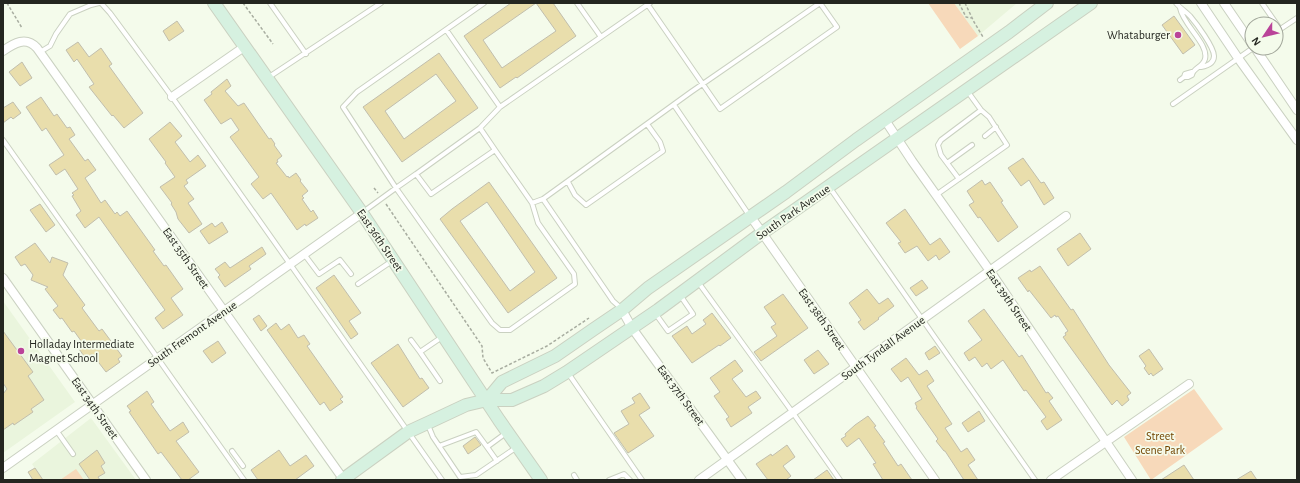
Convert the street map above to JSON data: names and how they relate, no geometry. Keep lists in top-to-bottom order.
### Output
{
  "streets": {
    "main road": ["South Park Avenue", "East 36th Street"],
    "street": [
      "East 35th Street",
      "East 39th Street",
      "East 38th Street",
      "South Fremont Avenue",
      "South Tyndall Avenue",
      "East 37th Street",
      "East 34th Street"
    ]
  },
  "crossings": [
    ["South Park Avenue", "East 36th Street"],
    ["South Park Avenue", "East 35th Street"],
    ["South Park Avenue", "East 39th Street"],
    ["South Park Avenue", "East 38th Street"],
    ["South Park Avenue", "East 37th Street"],
    ["East 36th Street", "South Fremont Avenue"],
    ["East 35th Street", "South Fremont Avenue"],
    ["East 39th Street", "South Tyndall Avenue"],
    ["East 38th Street", "South Tyndall Avenue"],
    ["South Fremont Avenue", "East 34th Street"],
    ["South Tyndall Avenue", "East 37th Street"]
  ],
  "parks": ["Street Scene Park"],
  "places": ["Whataburger", "Holladay Intermediate Magnet School"],
  "north": "bottom left"
}
